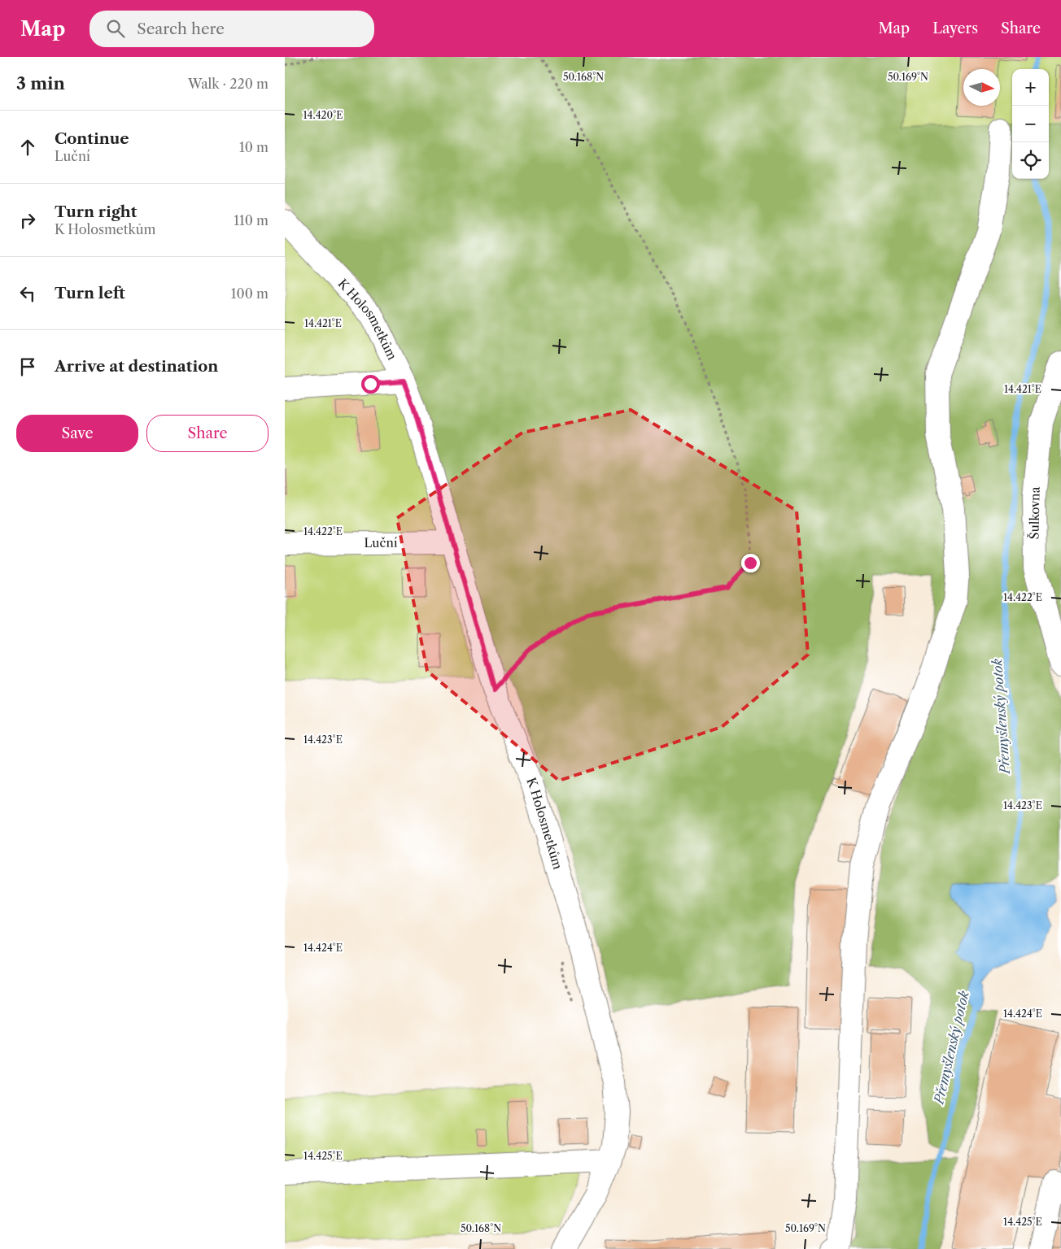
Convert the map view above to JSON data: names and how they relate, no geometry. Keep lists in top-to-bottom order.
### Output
{
  "streets": {
    "street": ["K Holosmetkům", "Šulkovna", "Luční"]
  },
  "crossings": [
    ["K Holosmetkům", "Luční"]
  ],
  "water": ["Přemyšlenský potok"],
  "north": "right",
  "page": {
    "header": "Map",
    "search": "Search here",
    "nav": ["Map", "Layers", "Share"],
    "heading": ["3 min", "Walk · 220 m"],
    "map_buttons": ["+", "−"],
    "list": [
      ["Continue", "Luční", "10 m"],
      ["Turn right", "K Holosmetkům", "110 m"],
      ["Turn left", "100 m"],
      "Arrive at destination"
    ],
    "buttons": ["Save", "Share"]
  },
  "coordinates": [
    "50.168°N",
    "50.169°N",
    "14.420°E",
    "14.421°E",
    "14.422°E",
    "14.423°E",
    "14.424°E",
    "14.425°E"
  ]
}
